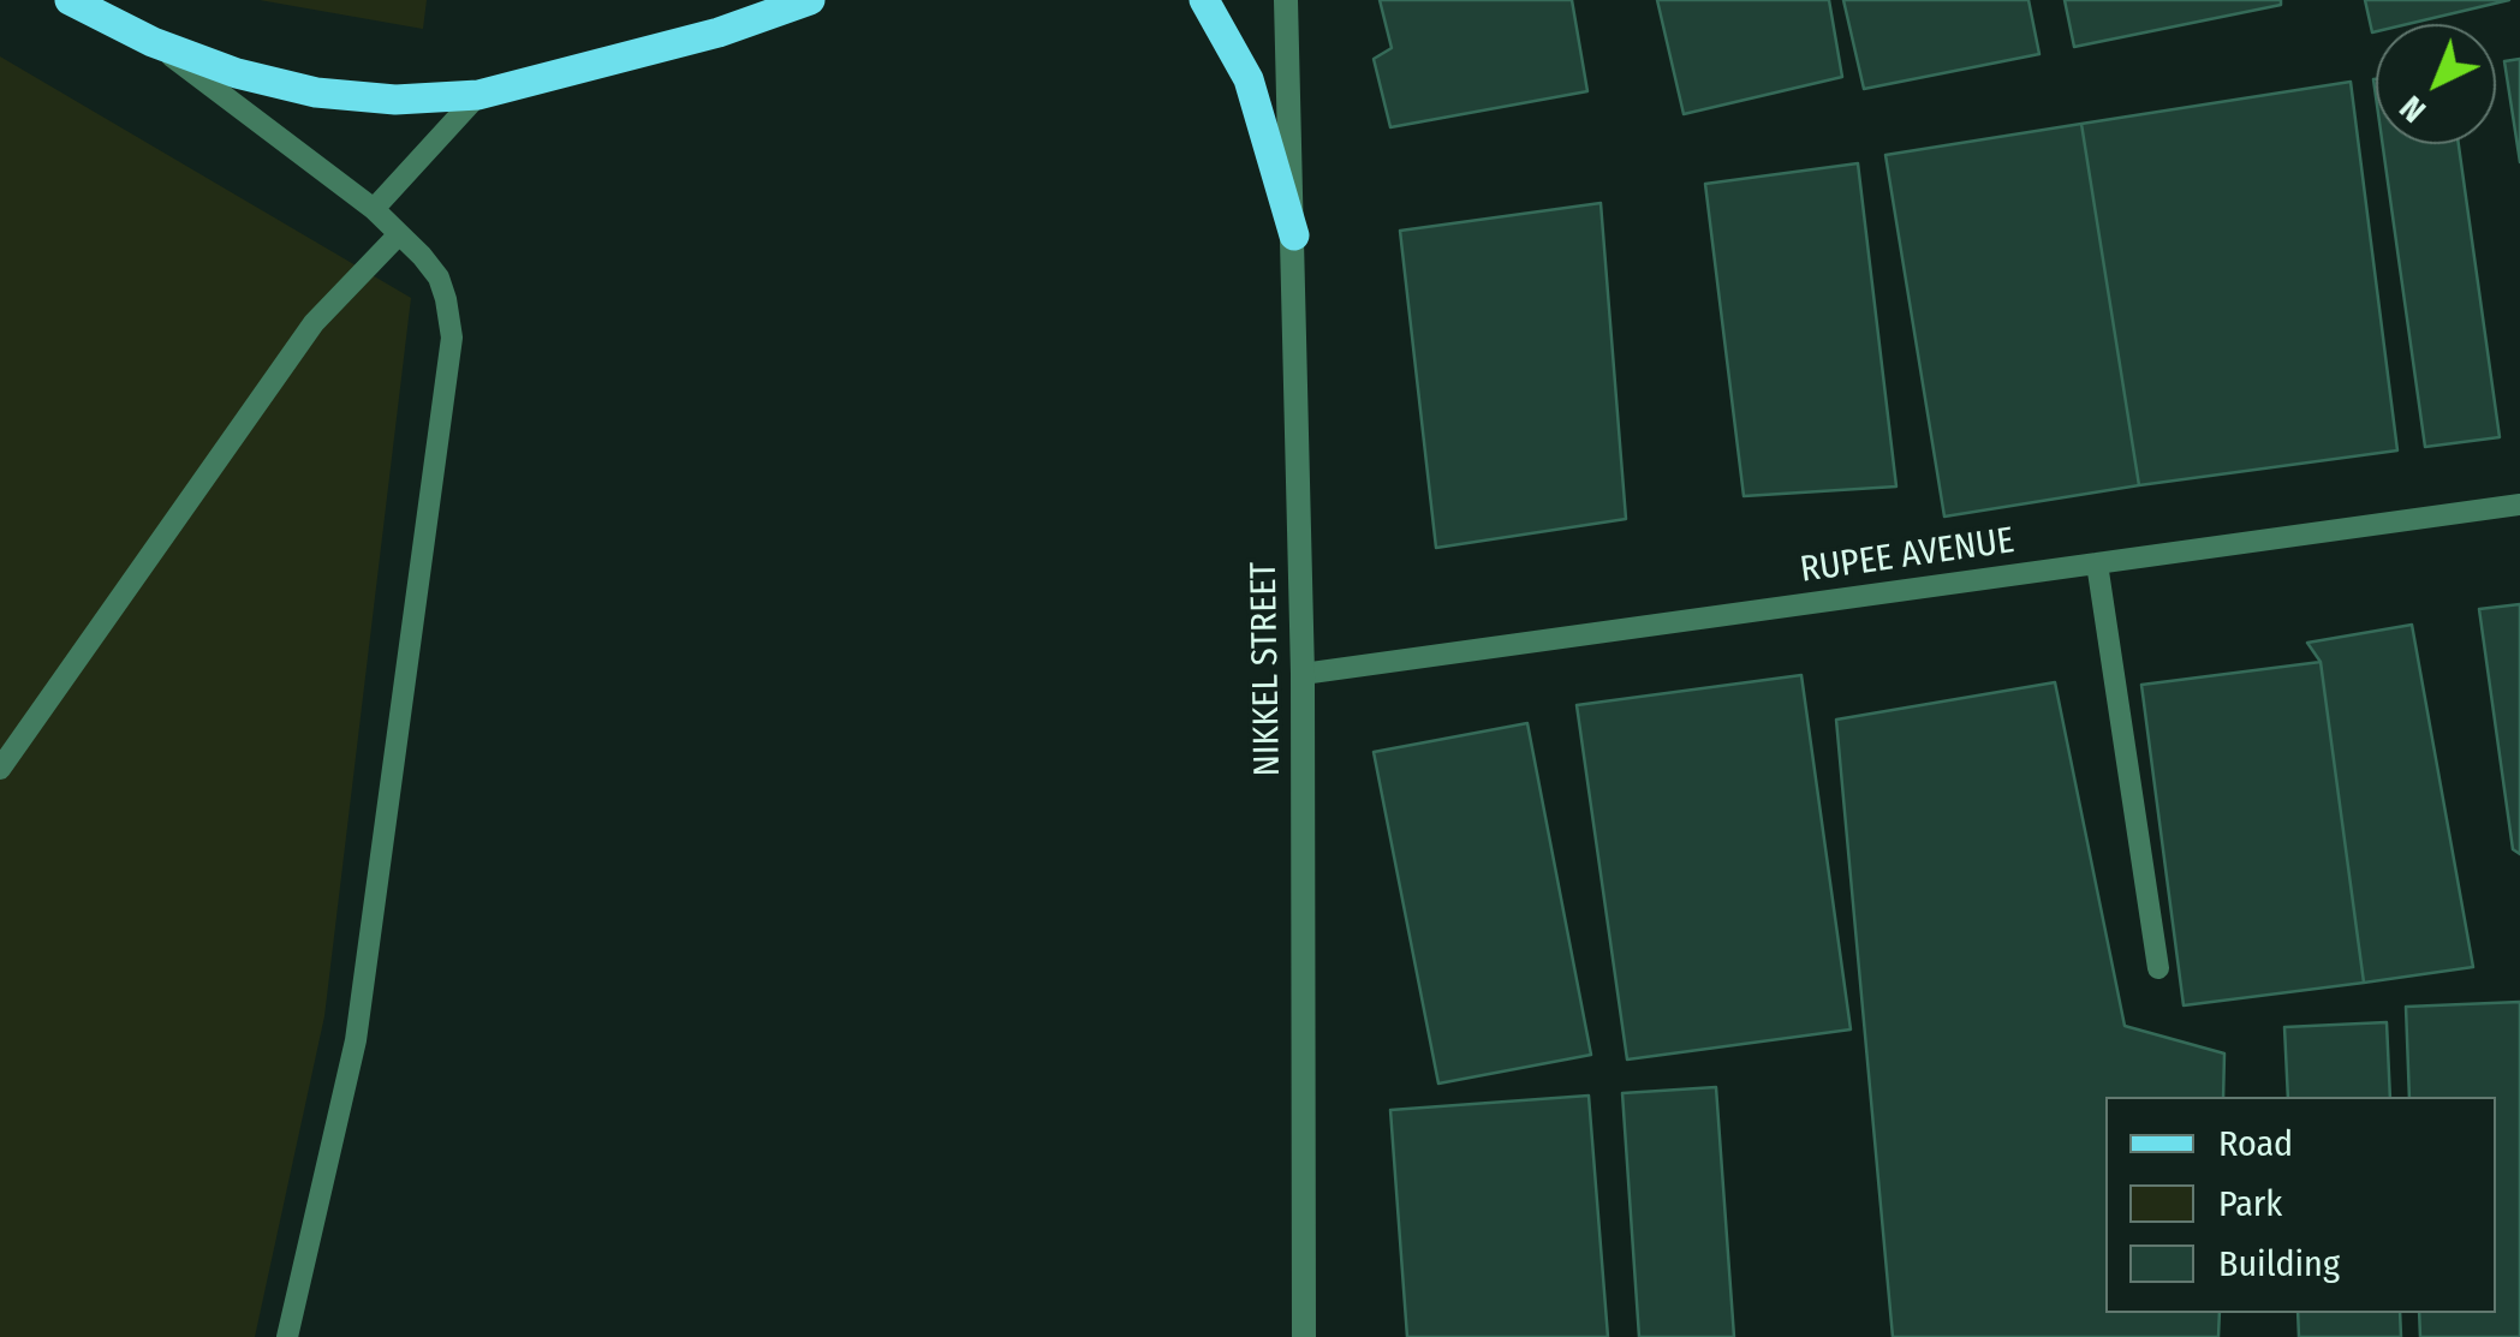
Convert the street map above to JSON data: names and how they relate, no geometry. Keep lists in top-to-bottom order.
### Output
{
  "streets": {
    "street": ["NIKKEL STREET"],
    "lane": ["RUPEE AVENUE"]
  },
  "crossings": [
    ["RUPEE AVENUE", "NIKKEL STREET"]
  ],
  "legend": ["Road", "Park", "Building"],
  "north": "bottom left"
}
